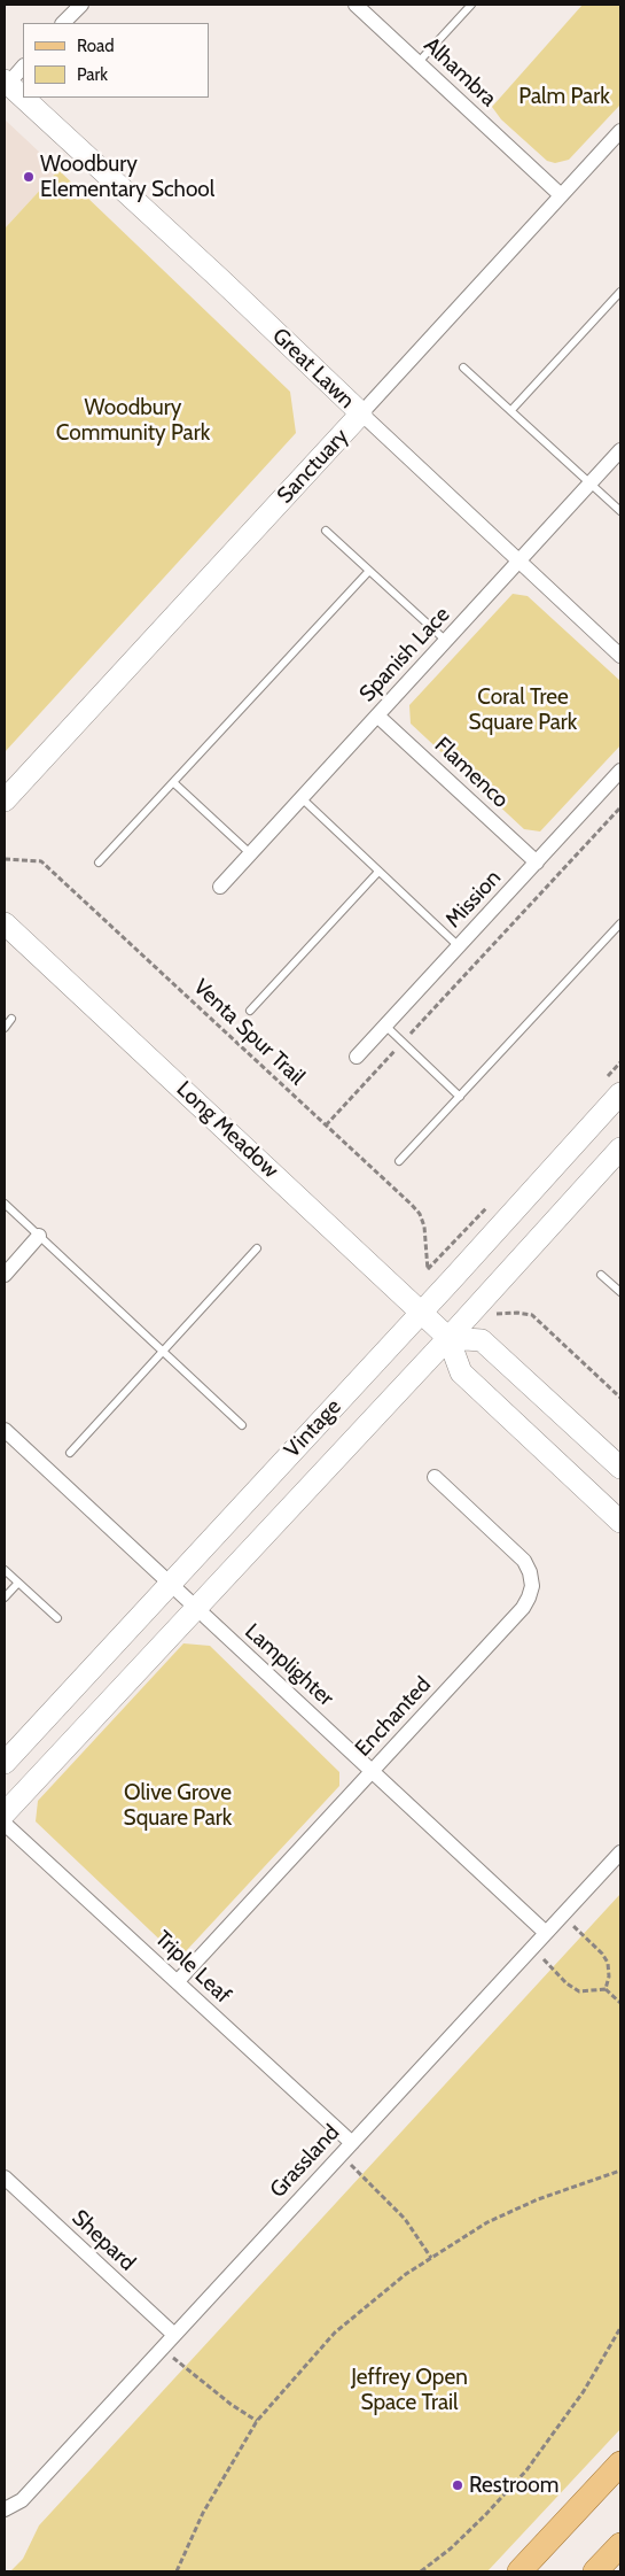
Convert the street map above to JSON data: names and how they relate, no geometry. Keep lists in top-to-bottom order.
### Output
{
  "streets": {
    "street": [
      "Alhambra",
      "Great Lawn",
      "Sanctuary",
      "Spanish Lace",
      "Flamenco",
      "Mission",
      "Long Meadow",
      "Vintage",
      "Lamplighter",
      "Enchanted",
      "Triple Leaf",
      "Grassland",
      "Shepard"
    ],
    "path": ["Venta Spur Trail"]
  },
  "crossings": [
    ["Alhambra", "Sanctuary"],
    ["Great Lawn", "Sanctuary"],
    ["Great Lawn", "Spanish Lace"],
    ["Spanish Lace", "Flamenco"],
    ["Flamenco", "Mission"],
    ["Long Meadow", "Vintage"],
    ["Vintage", "Lamplighter"],
    ["Lamplighter", "Enchanted"],
    ["Lamplighter", "Grassland"],
    ["Enchanted", "Triple Leaf"],
    ["Triple Leaf", "Grassland"],
    ["Grassland", "Shepard"]
  ],
  "parks": [
    "Palm Park",
    "Woodbury Community Park",
    "Coral Tree Square Park",
    "Olive Grove Square Park",
    "Jeffrey Open Space Trail"
  ],
  "places": ["Woodbury Elementary School", "Restroom"],
  "legend": ["Road", "Park"]
}
